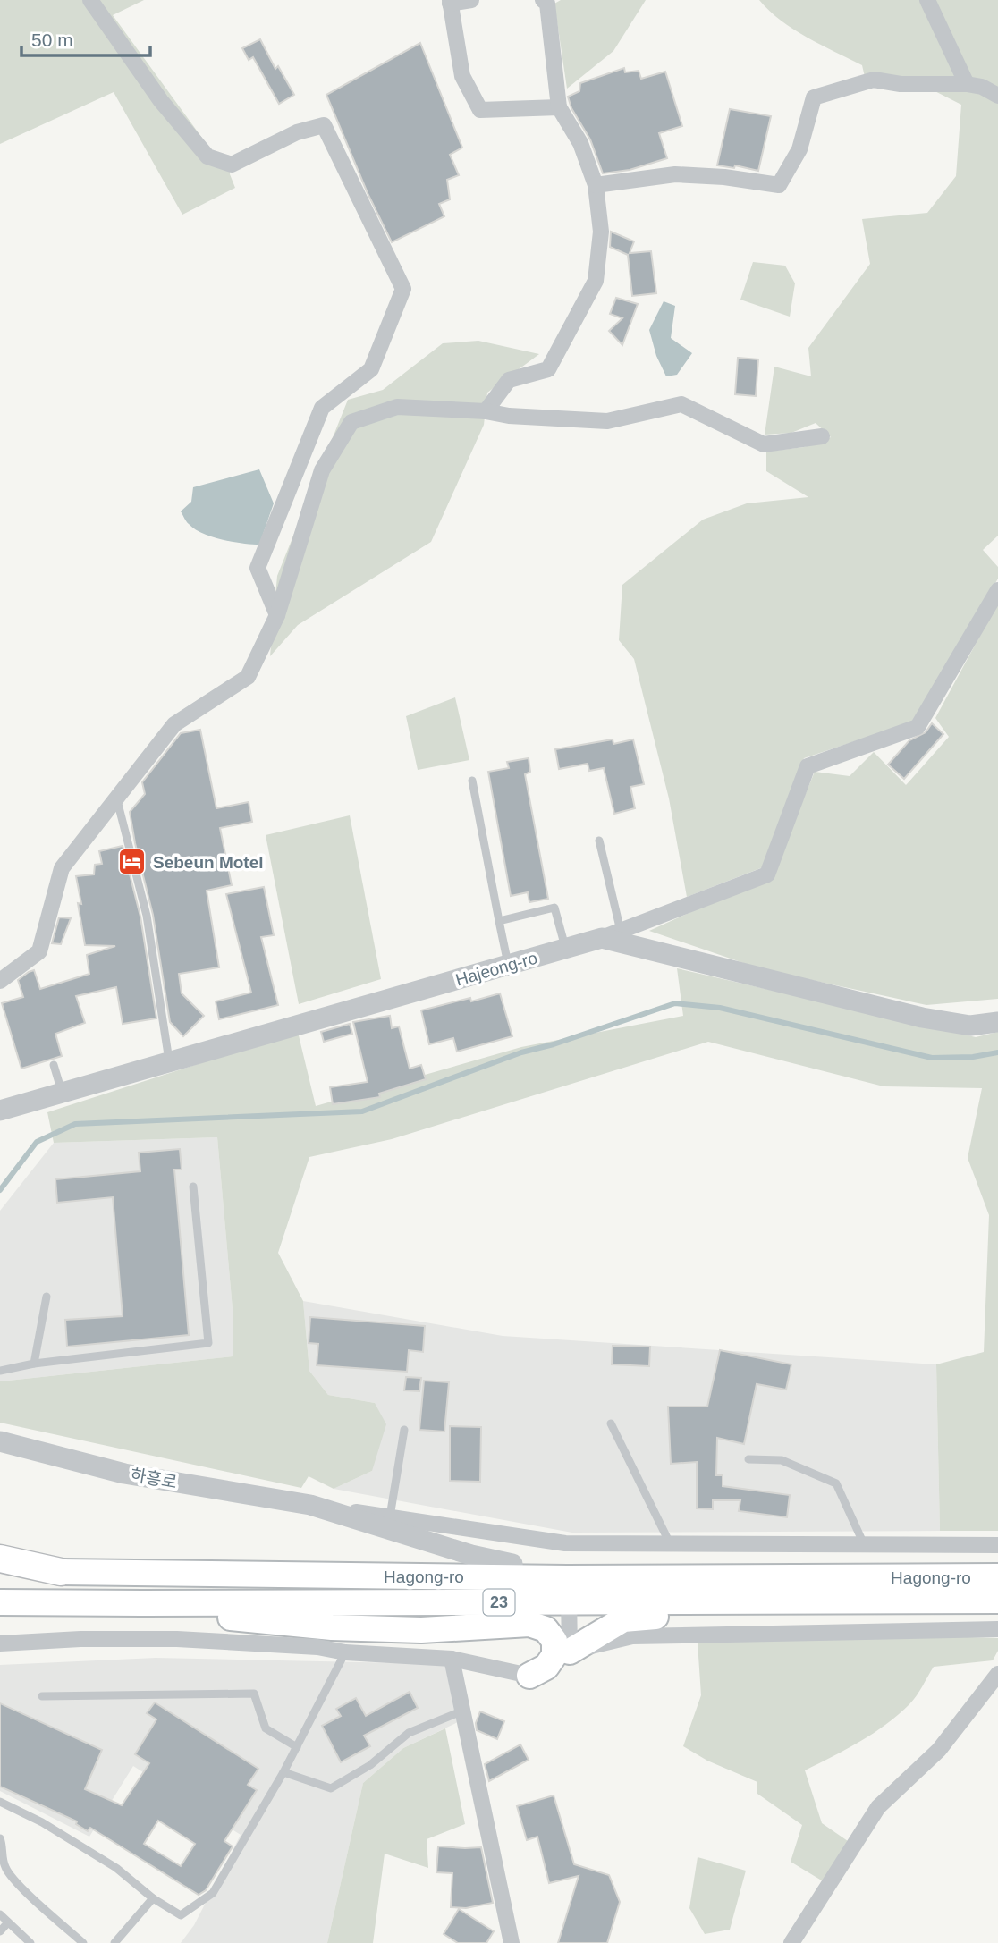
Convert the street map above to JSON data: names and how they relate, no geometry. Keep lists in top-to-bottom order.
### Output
{
  "streets": {
    "highway": ["23"],
    "main road": ["Hagong-ro"],
    "street": ["Hajeong-ro", "하흥로"]
  },
  "crossings": [
    ["하흥로", "Hagong-ro"],
    ["Hagong-ro", "23"]
  ],
  "places": {
    "hotel": ["Sebeun Motel"]
  },
  "scale_bar": "50 m"
}
